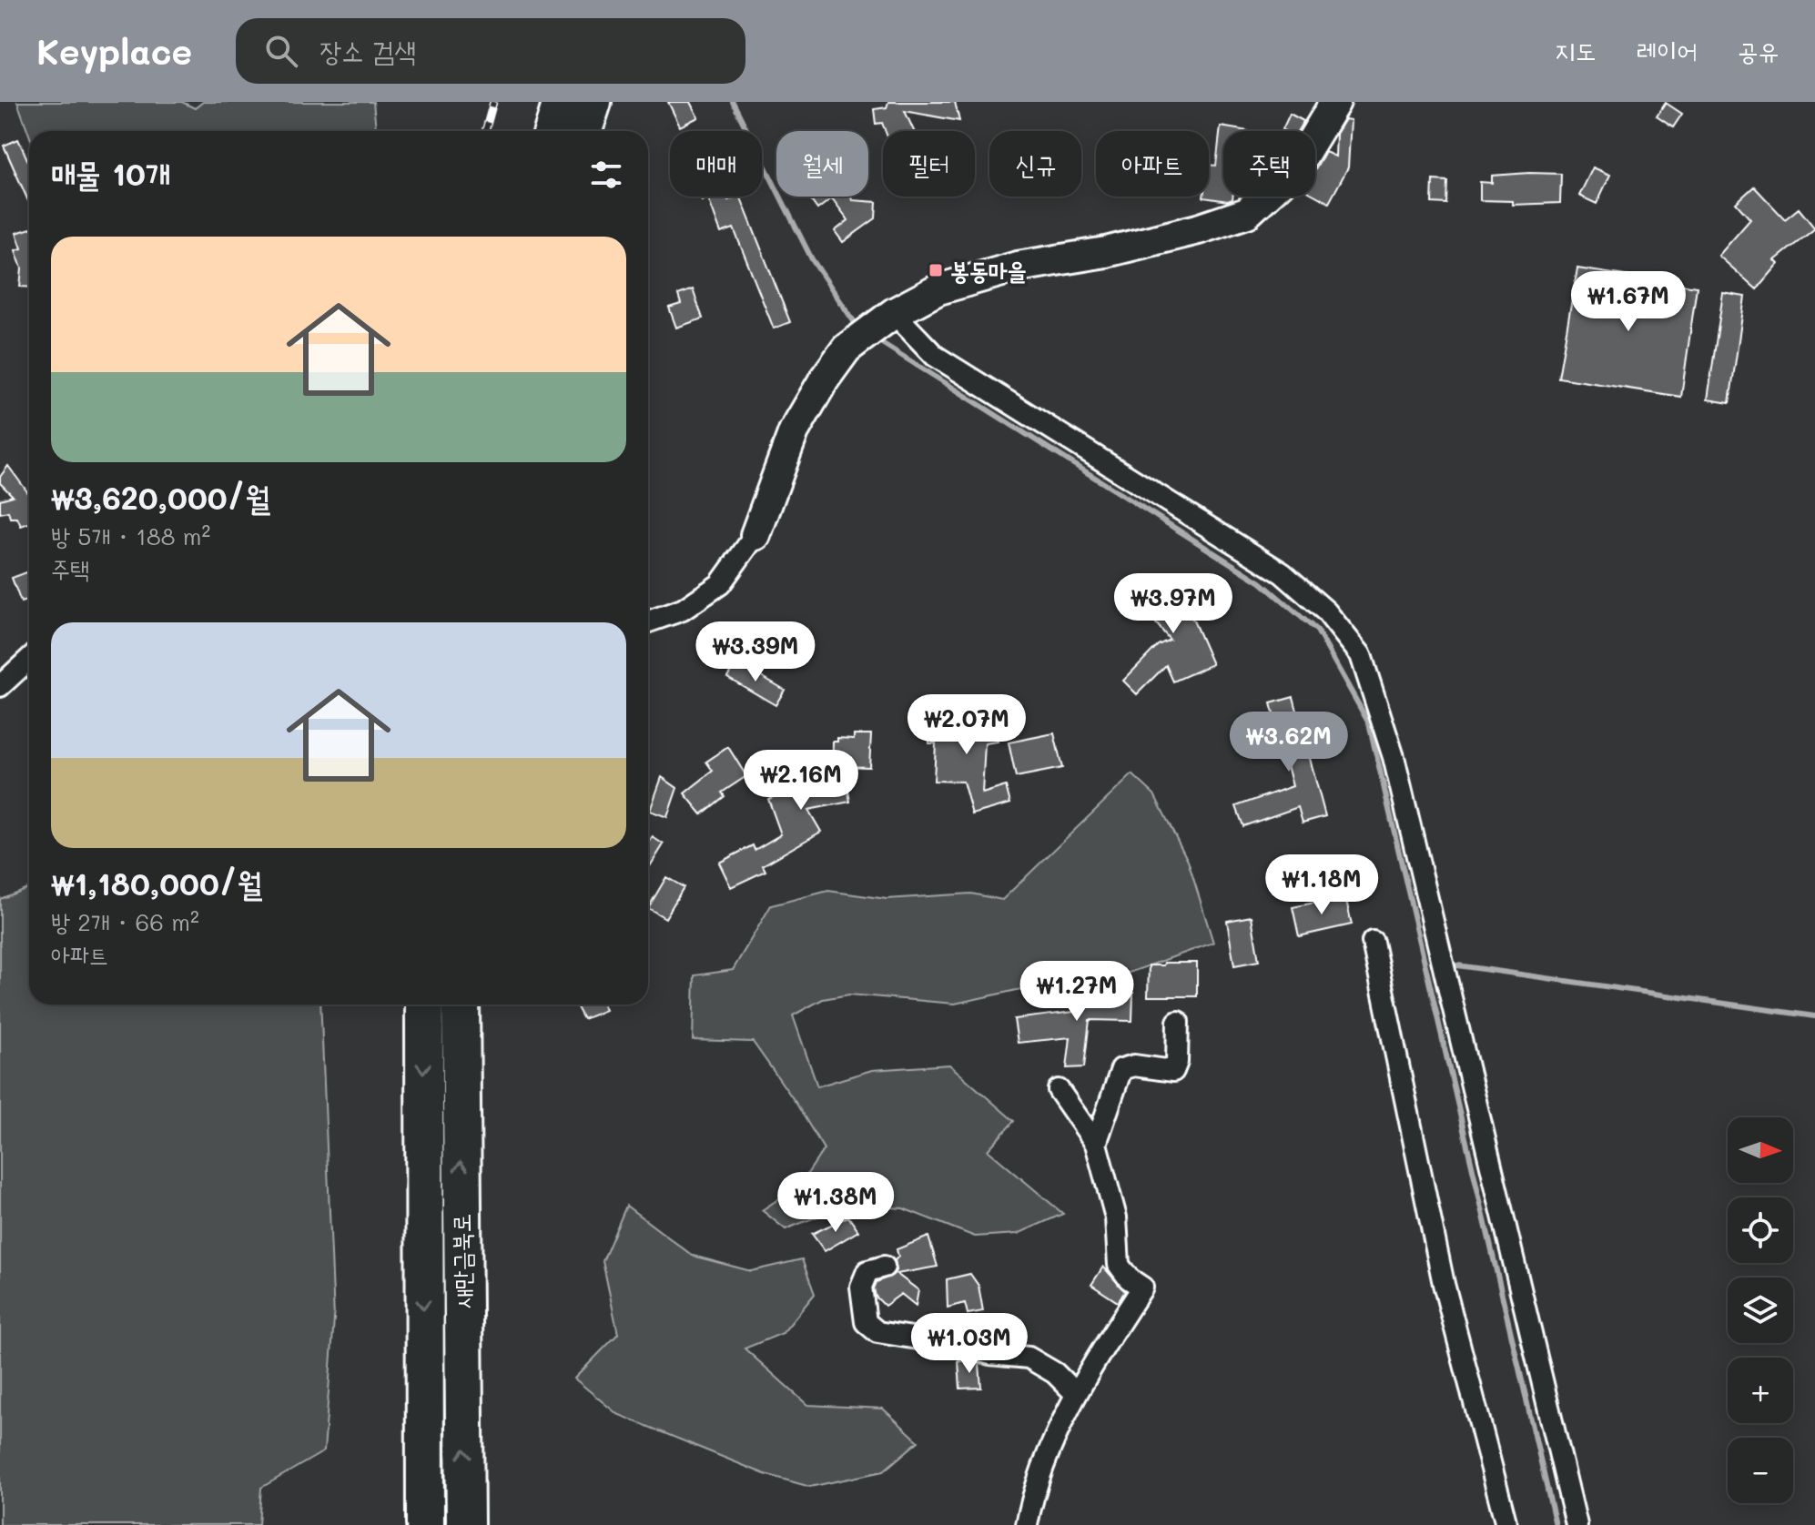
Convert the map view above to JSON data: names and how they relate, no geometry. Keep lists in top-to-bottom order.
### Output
{
  "streets": {
    "highway": ["새만금북로"]
  },
  "places": {
    "transit": ["봉동마을"]
  },
  "north": "right",
  "page": {
    "header": "Keyplace",
    "search": "장소 검색",
    "nav": ["지도", "레이어", "공유"],
    "chip": [
      "매매",
      "월세",
      "필터",
      "신규",
      "아파트",
      "주택"
    ],
    "heading": "매물 10개",
    "list": [
      {
        "name": "₩3,620,000/월",
        "note": "방 5개 · 188 m² · 주택"
      },
      {
        "name": "₩1,180,000/월",
        "note": "방 2개 · 66 m² · 아파트"
      }
    ],
    "price": [
      "₩1.67M",
      "₩3.97M",
      "₩3.39M",
      "₩2.07M",
      "₩3.62M",
      "₩2.16M",
      "₩1.18M",
      "₩1.27M",
      "₩1.38M",
      "₩1.03M"
    ],
    "map_buttons": ["+", "−"]
  }
}
